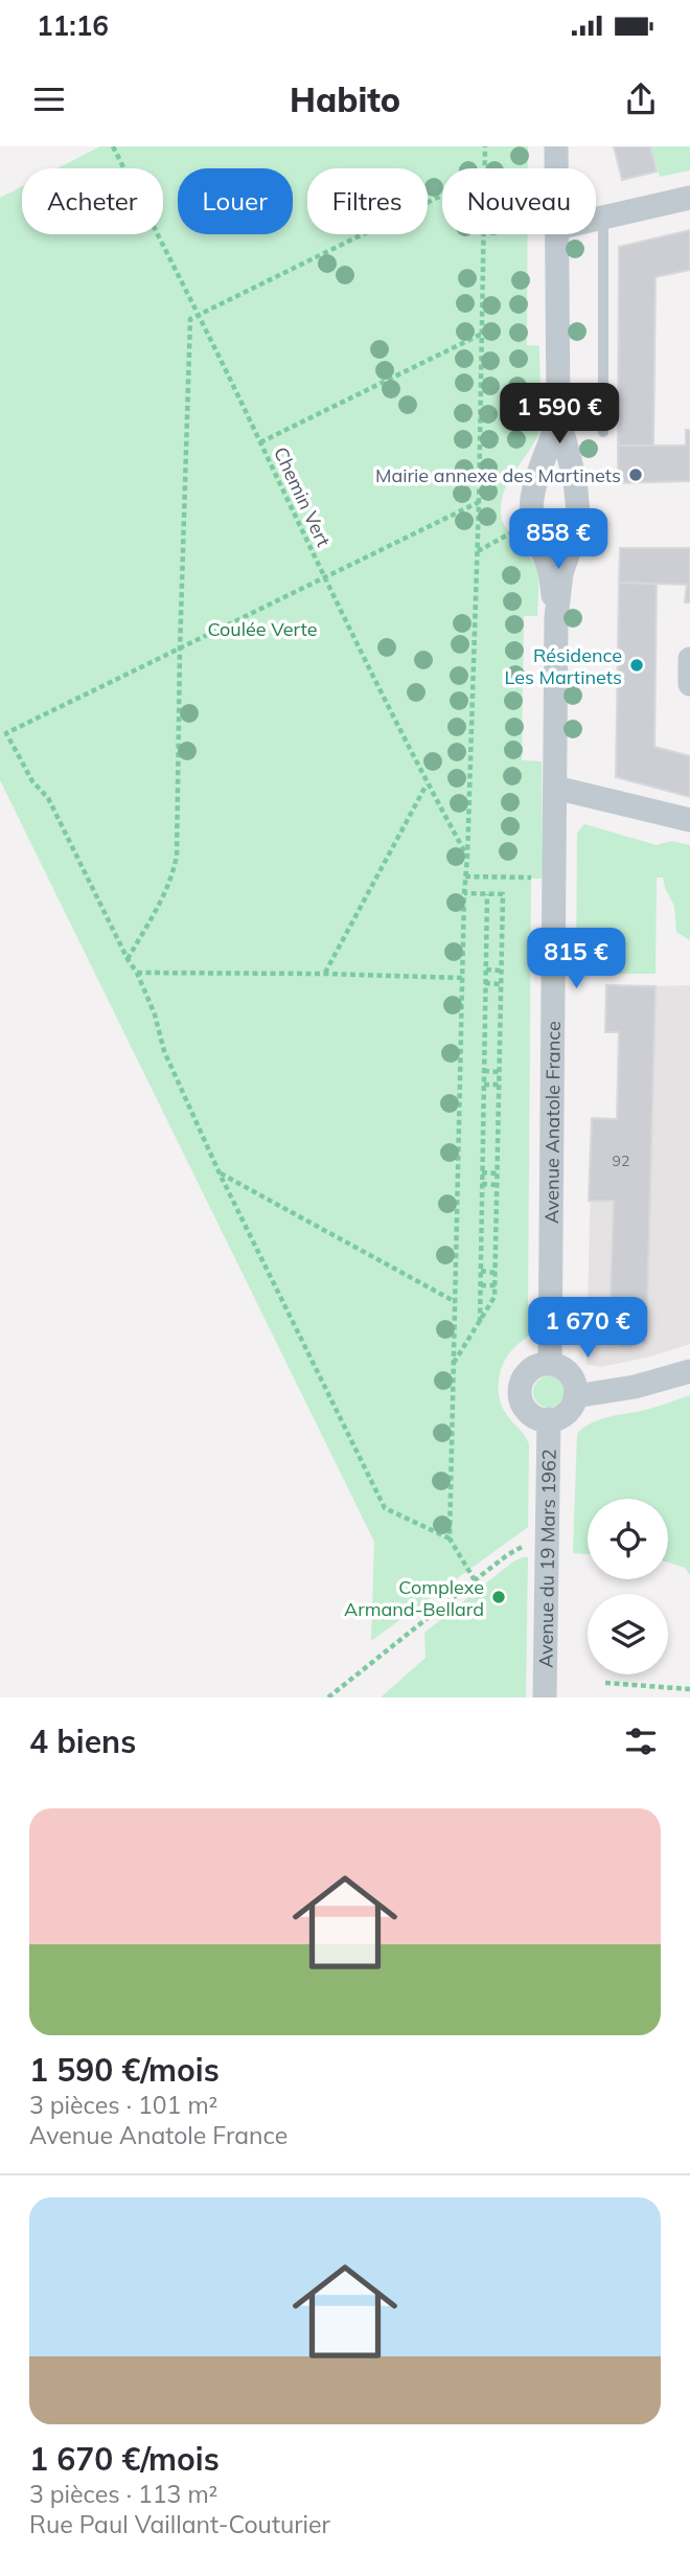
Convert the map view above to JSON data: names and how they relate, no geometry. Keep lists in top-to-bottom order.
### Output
{
  "streets": {
    "street": ["Avenue Anatole France", "Avenue du 19 Mars 1962"],
    "path": ["Chemin Vert"]
  },
  "crossings": [
    ["Avenue Anatole France", "Avenue du 19 Mars 1962"]
  ],
  "parks": ["Coulée Verte"],
  "places": ["Mairie annexe des Martinets", "Résidence Les Martinets", "Complexe Armand-Bellard"],
  "house_numbers": ["92"],
  "page": {
    "status": "11:16",
    "header": "Habito",
    "chip": [
      "Acheter",
      "Louer",
      "Filtres",
      "Nouveau"
    ],
    "price": [
      "1 590 €",
      "858 €",
      "815 €",
      "1 670 €"
    ],
    "heading": "4 biens",
    "list": [
      {
        "name": "1 590 €/mois",
        "note": "3 pièces · 101 m² · Avenue Anatole France"
      },
      {
        "name": "1 670 €/mois",
        "note": "3 pièces · 113 m² · Rue Paul Vaillant-Couturier"
      }
    ]
  }
}
